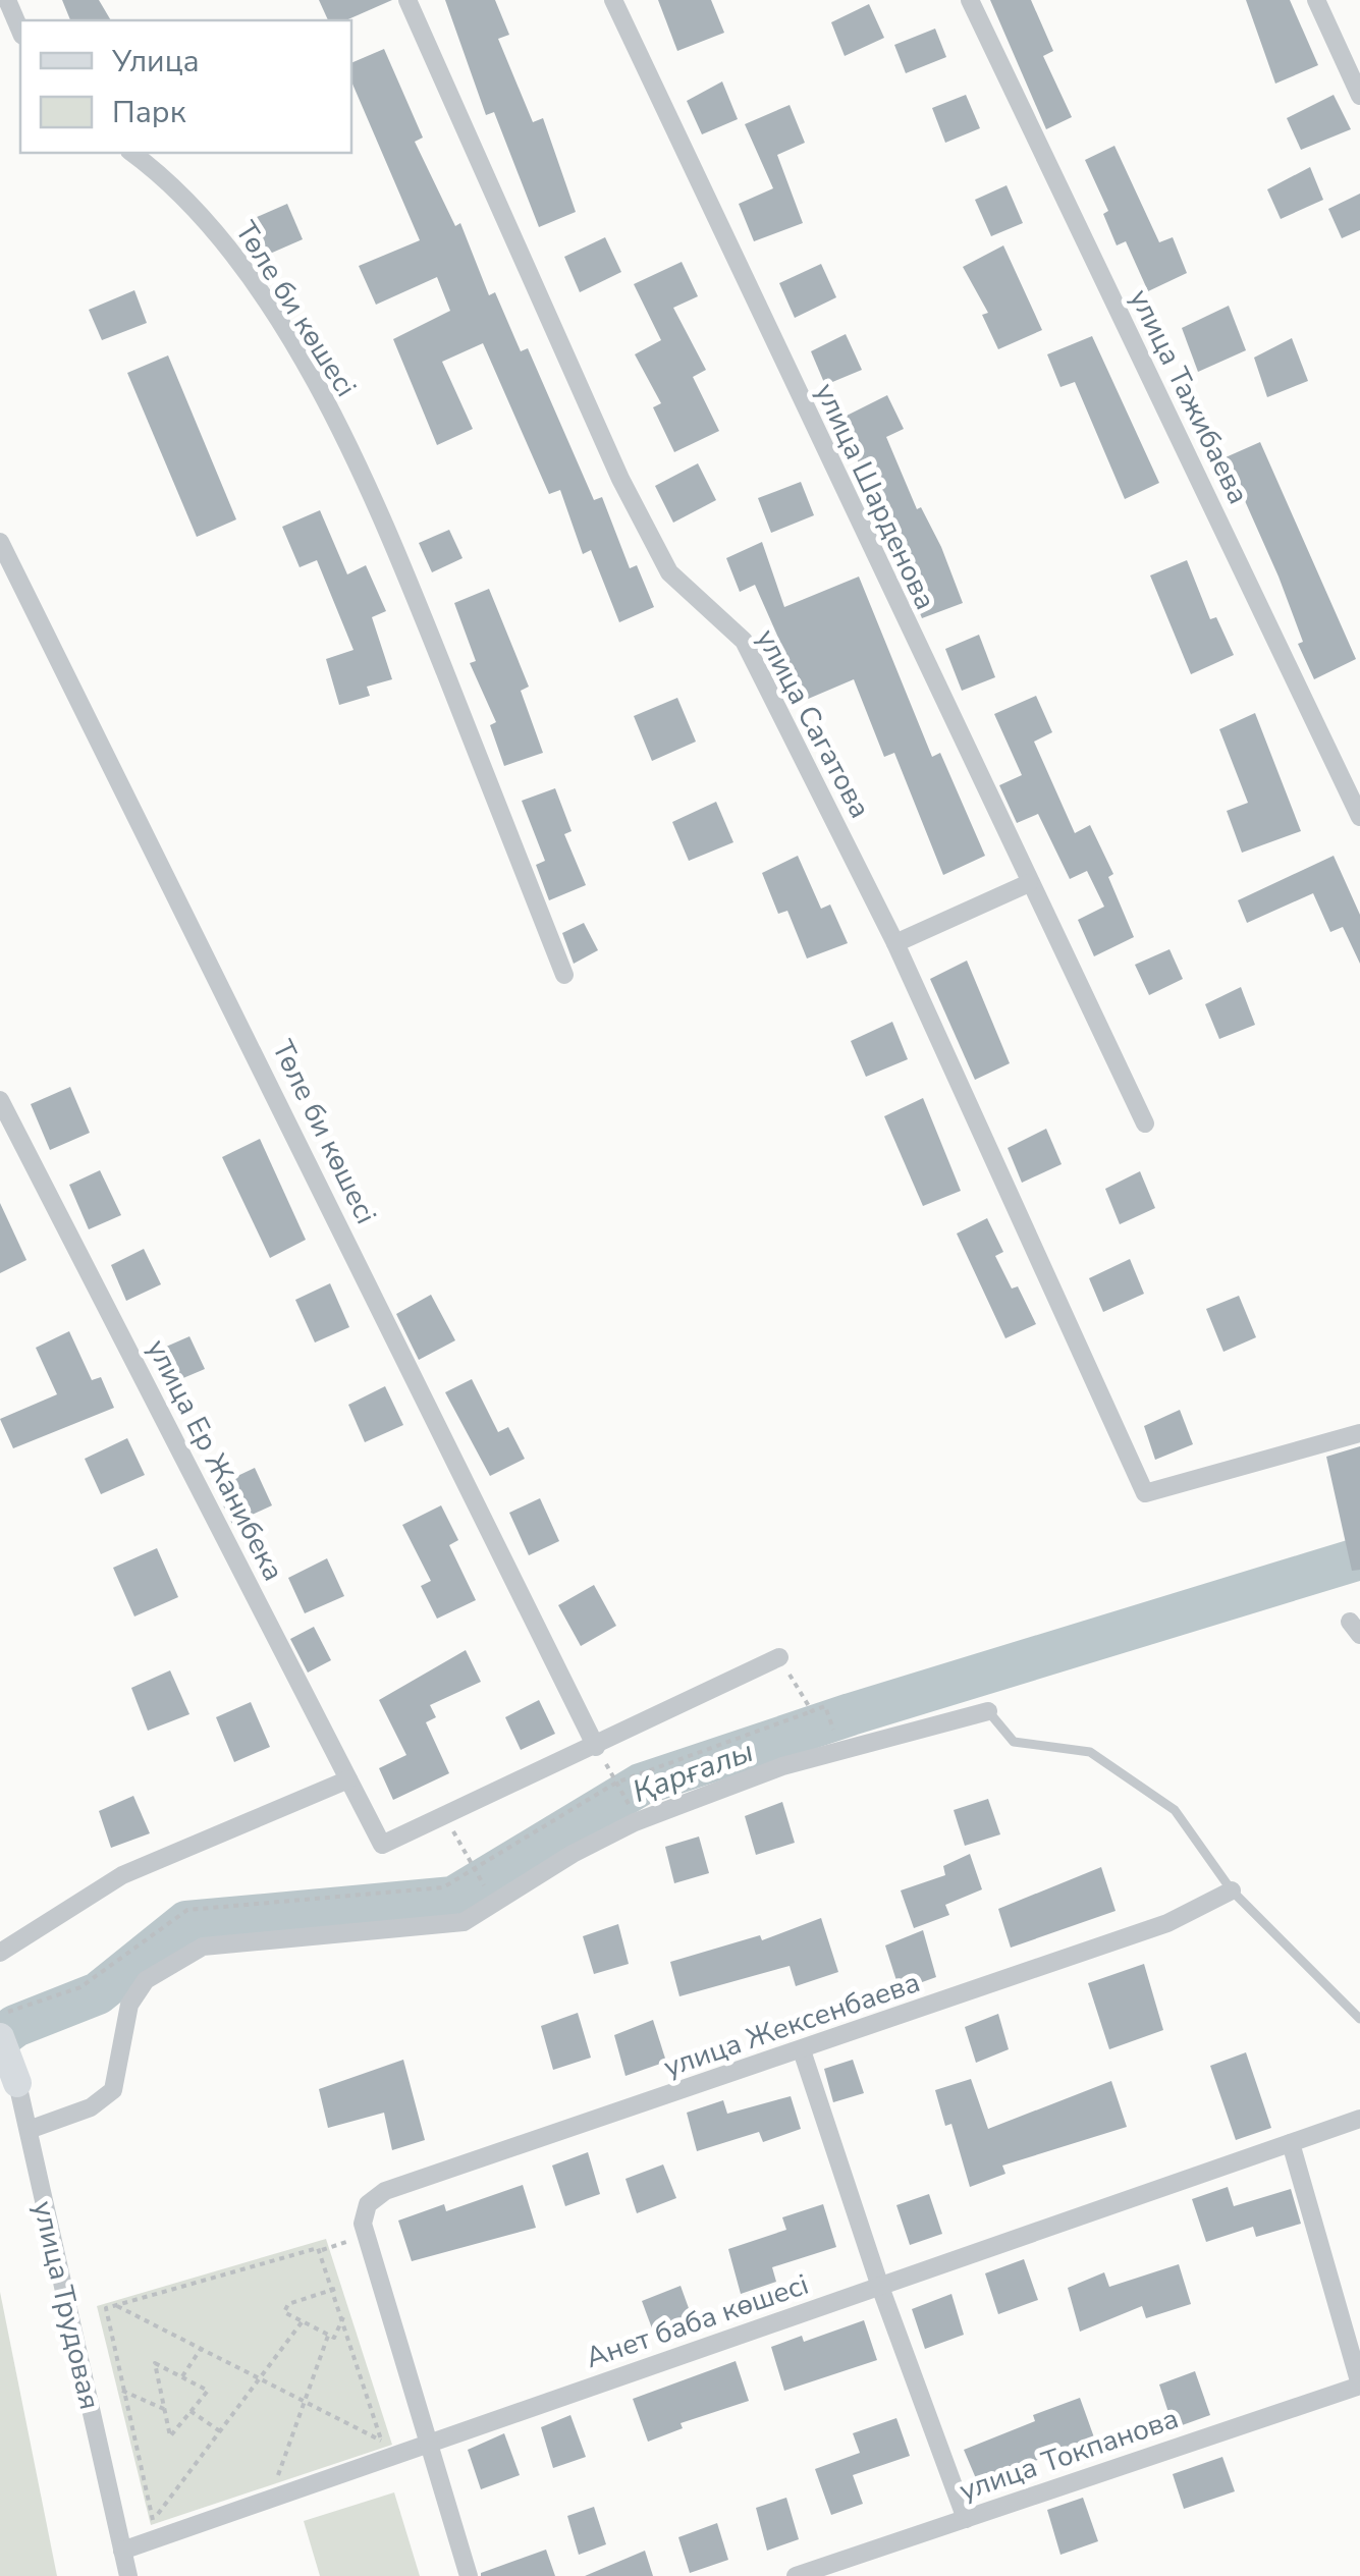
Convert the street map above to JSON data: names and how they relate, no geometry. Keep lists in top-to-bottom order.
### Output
{
  "streets": {
    "street": [
      "Төле би көшесі",
      "улица Тажибаева",
      "улица Шарденова",
      "улица Сагатова",
      "улица Ер Жанибека",
      "улица Жексенбаева",
      "улица Трудовая",
      "Анет баба көшесі",
      "улица Токпанова"
    ]
  },
  "crossings": [
    ["улица Трудовая", "Анет баба көшесі"]
  ],
  "water": ["Қарғалы"],
  "legend": ["Улица", "Парк"]
}
